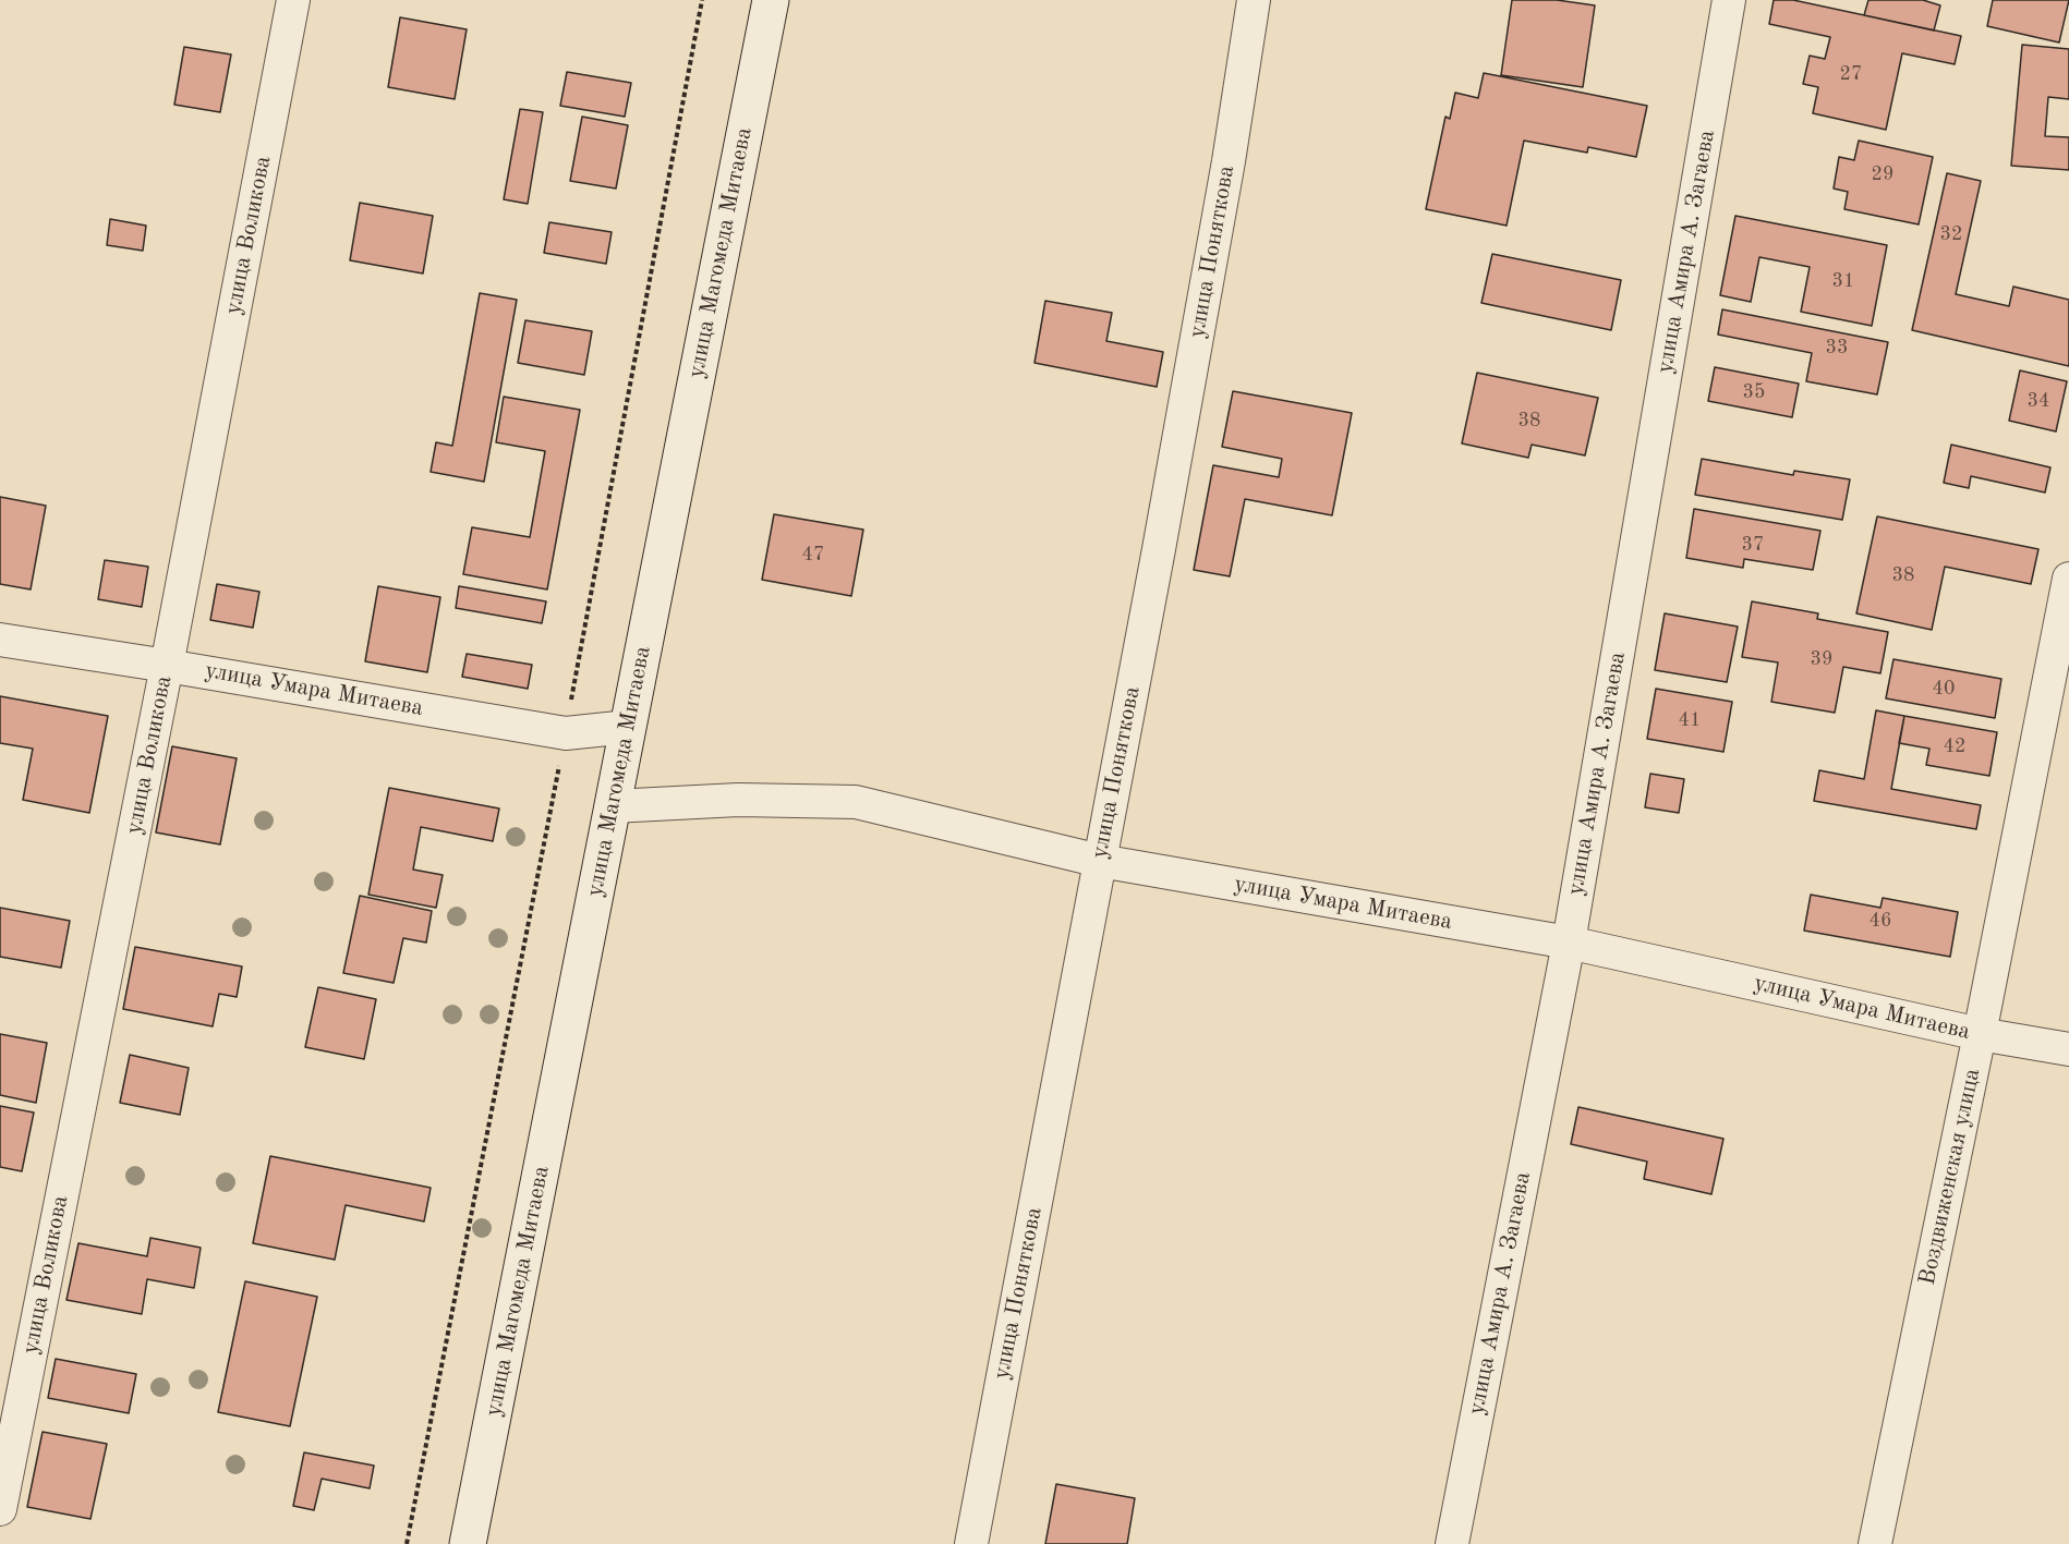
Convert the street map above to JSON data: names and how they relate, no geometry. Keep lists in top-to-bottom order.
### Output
{
  "streets": {
    "street": [
      "улица Воликова",
      "улица Поняткова",
      "улица Амира А. Загаева",
      "улица Магомеда Митаева",
      "улица Умара Митаева",
      "Воздвиженская улица"
    ]
  },
  "crossings": [
    ["улица Воликова", "улица Умара Митаева"],
    ["улица Поняткова", "улица Умара Митаева"],
    ["улица Амира А. Загаева", "улица Умара Митаева"],
    ["улица Магомеда Митаева", "улица Умара Митаева"],
    ["улица Умара Митаева", "Воздвиженская улица"]
  ],
  "house_numbers": [
    "27",
    "29",
    "32",
    "31",
    "33",
    "35",
    "34",
    "38",
    "37",
    "47",
    "38",
    "39",
    "40",
    "41",
    "42",
    "46"
  ]
}
